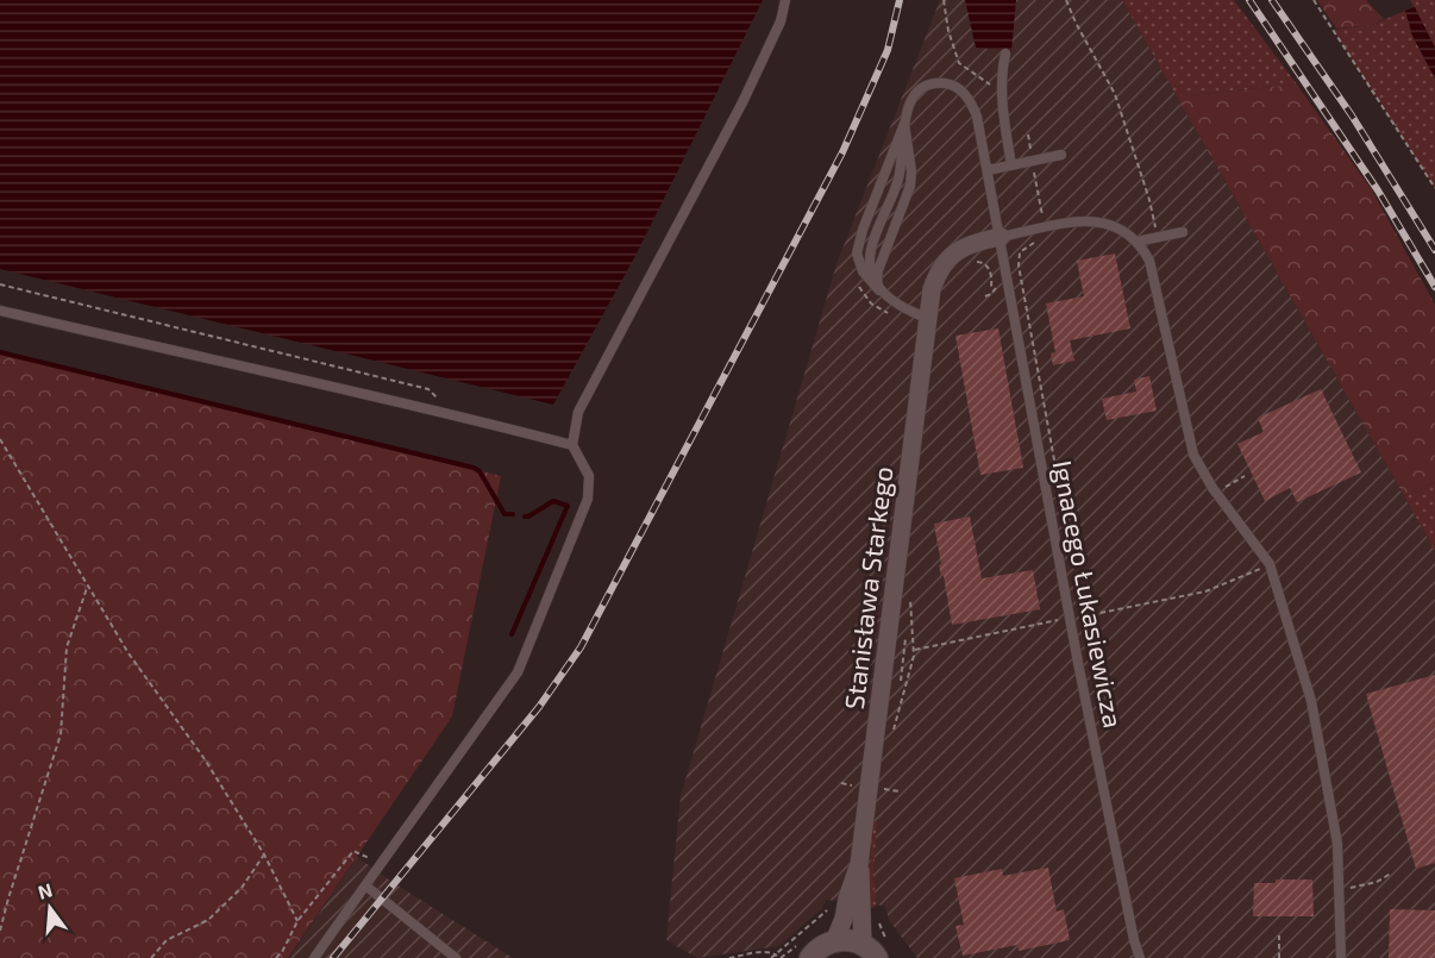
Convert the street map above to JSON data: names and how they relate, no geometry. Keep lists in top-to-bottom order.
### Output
{
  "streets": {
    "street": ["Stanisława Starkego"],
    "lane": ["Ignacego Łukasiewicza"]
  },
  "crossings": [
    ["Stanisława Starkego", "Ignacego Łukasiewicza"]
  ],
  "north": "top"
}
